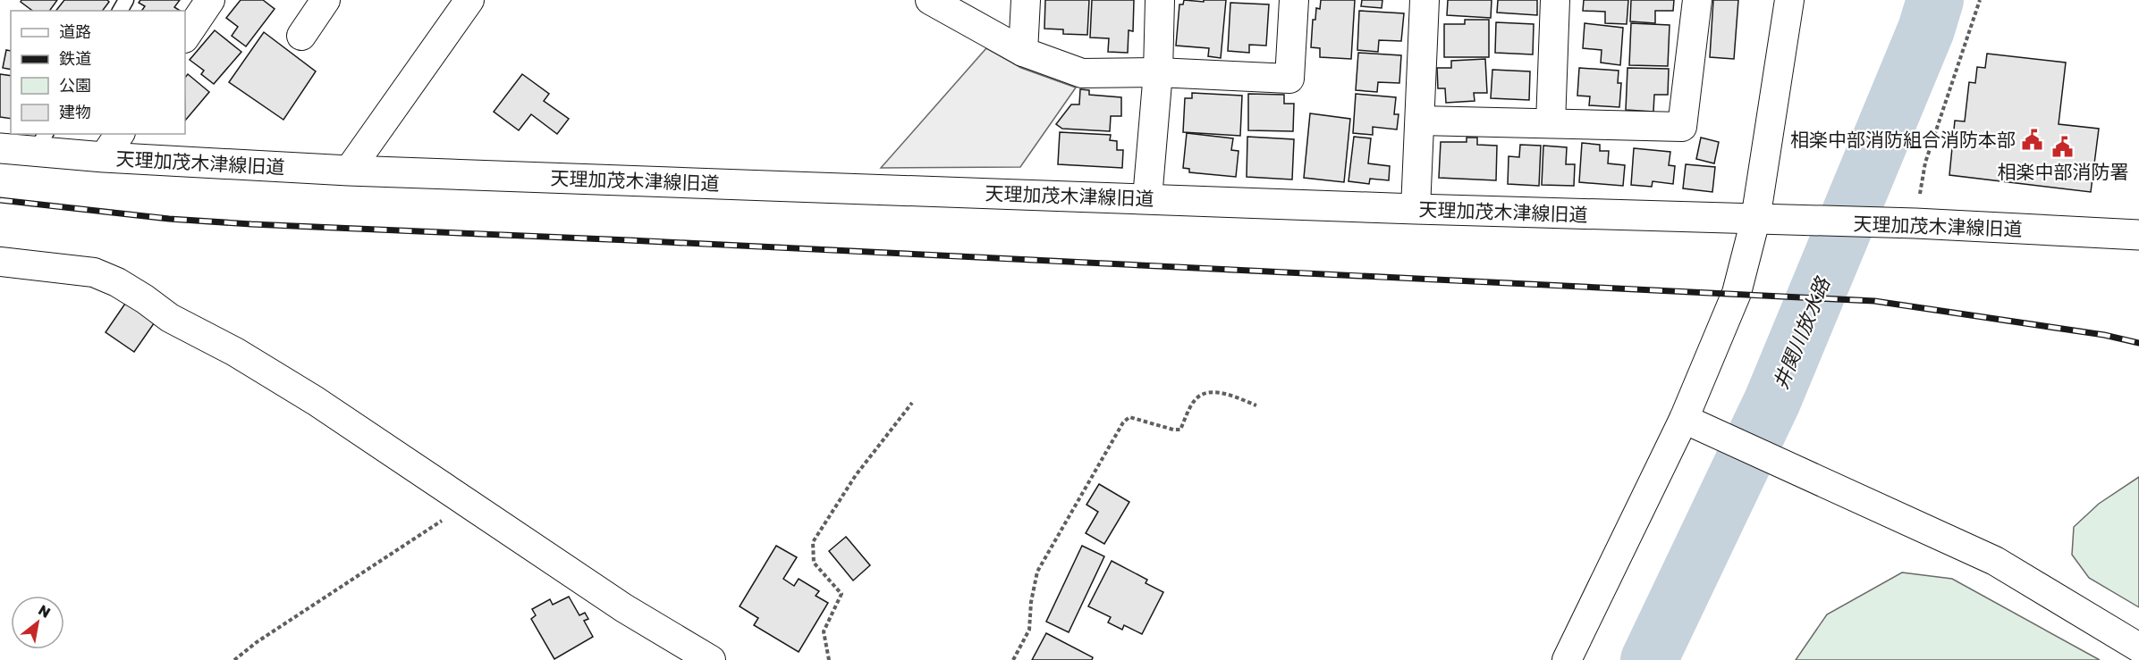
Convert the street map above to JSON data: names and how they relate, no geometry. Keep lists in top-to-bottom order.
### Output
{
  "streets": {
    "street": ["天理加茂木津線旧道"]
  },
  "water": ["井関川放水路"],
  "places": {
    "public building": ["相楽中部消防組合消防本部", "相楽中部消防署"]
  },
  "legend": [
    "道路",
    "鉄道",
    "公園",
    "建物"
  ],
  "north": "top right"
}
